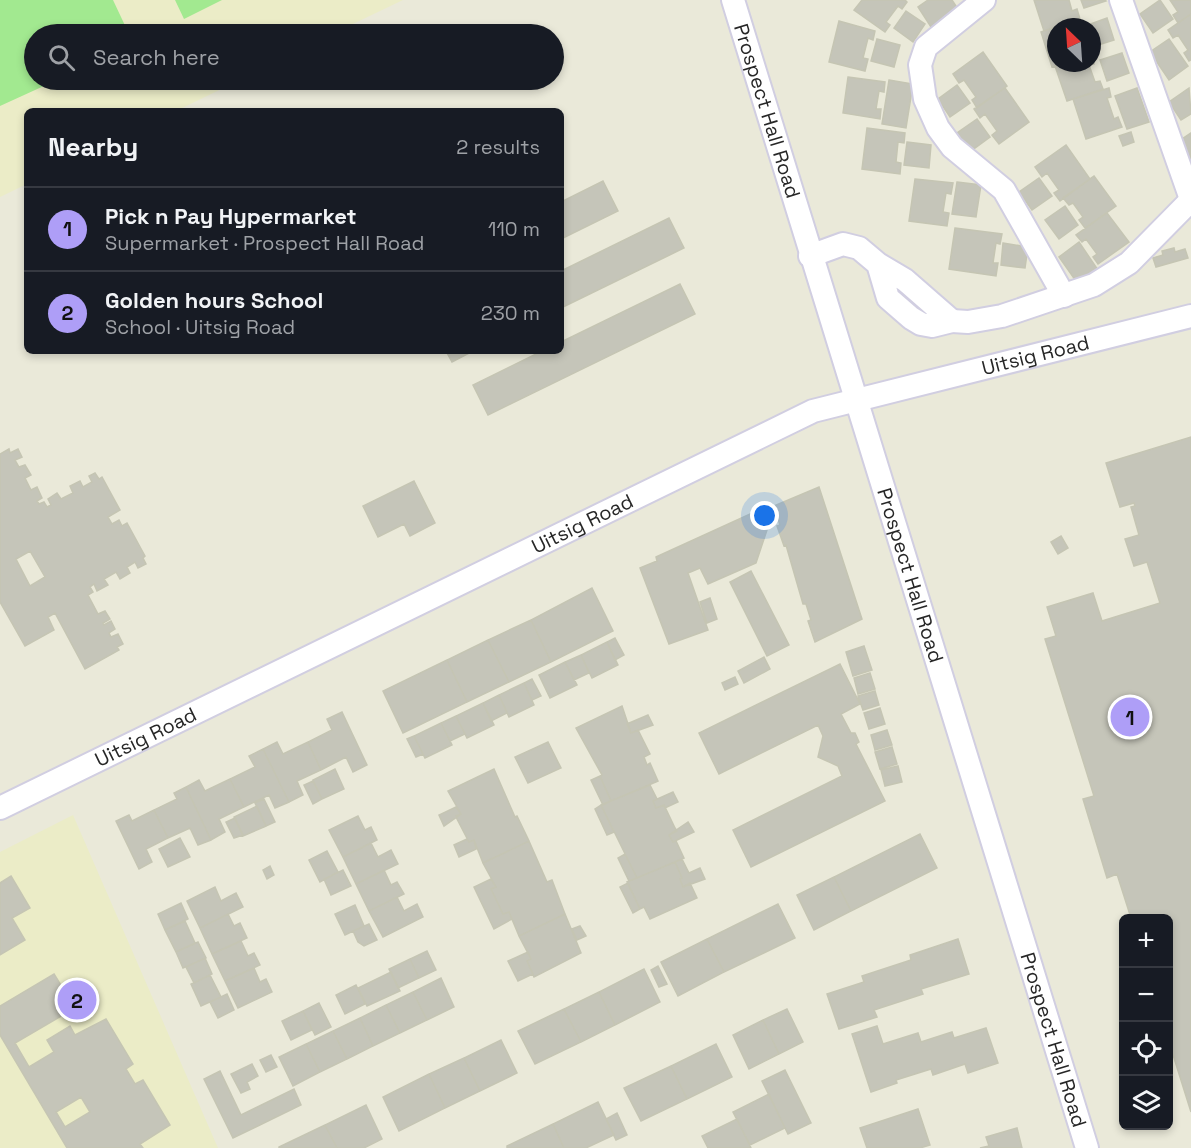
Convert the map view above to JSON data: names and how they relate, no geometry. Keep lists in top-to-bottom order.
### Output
{
  "streets": {
    "street": ["Prospect Hall Road", "Uitsig Road"]
  },
  "crossings": [
    ["Prospect Hall Road", "Uitsig Road"]
  ],
  "north": "top left",
  "page": {
    "search": "Search here",
    "heading": ["Nearby", "2 results"],
    "list": [
      {
        "mark": "1",
        "name": "Pick n Pay Hypermarket",
        "note": "Supermarket · Prospect Hall Road",
        "value": "110 m"
      },
      {
        "mark": "2",
        "name": "Golden hours School",
        "note": "School · Uitsig Road",
        "value": "230 m"
      }
    ],
    "pins": ["1", "2"],
    "map_buttons": ["+", "−"]
  }
}
